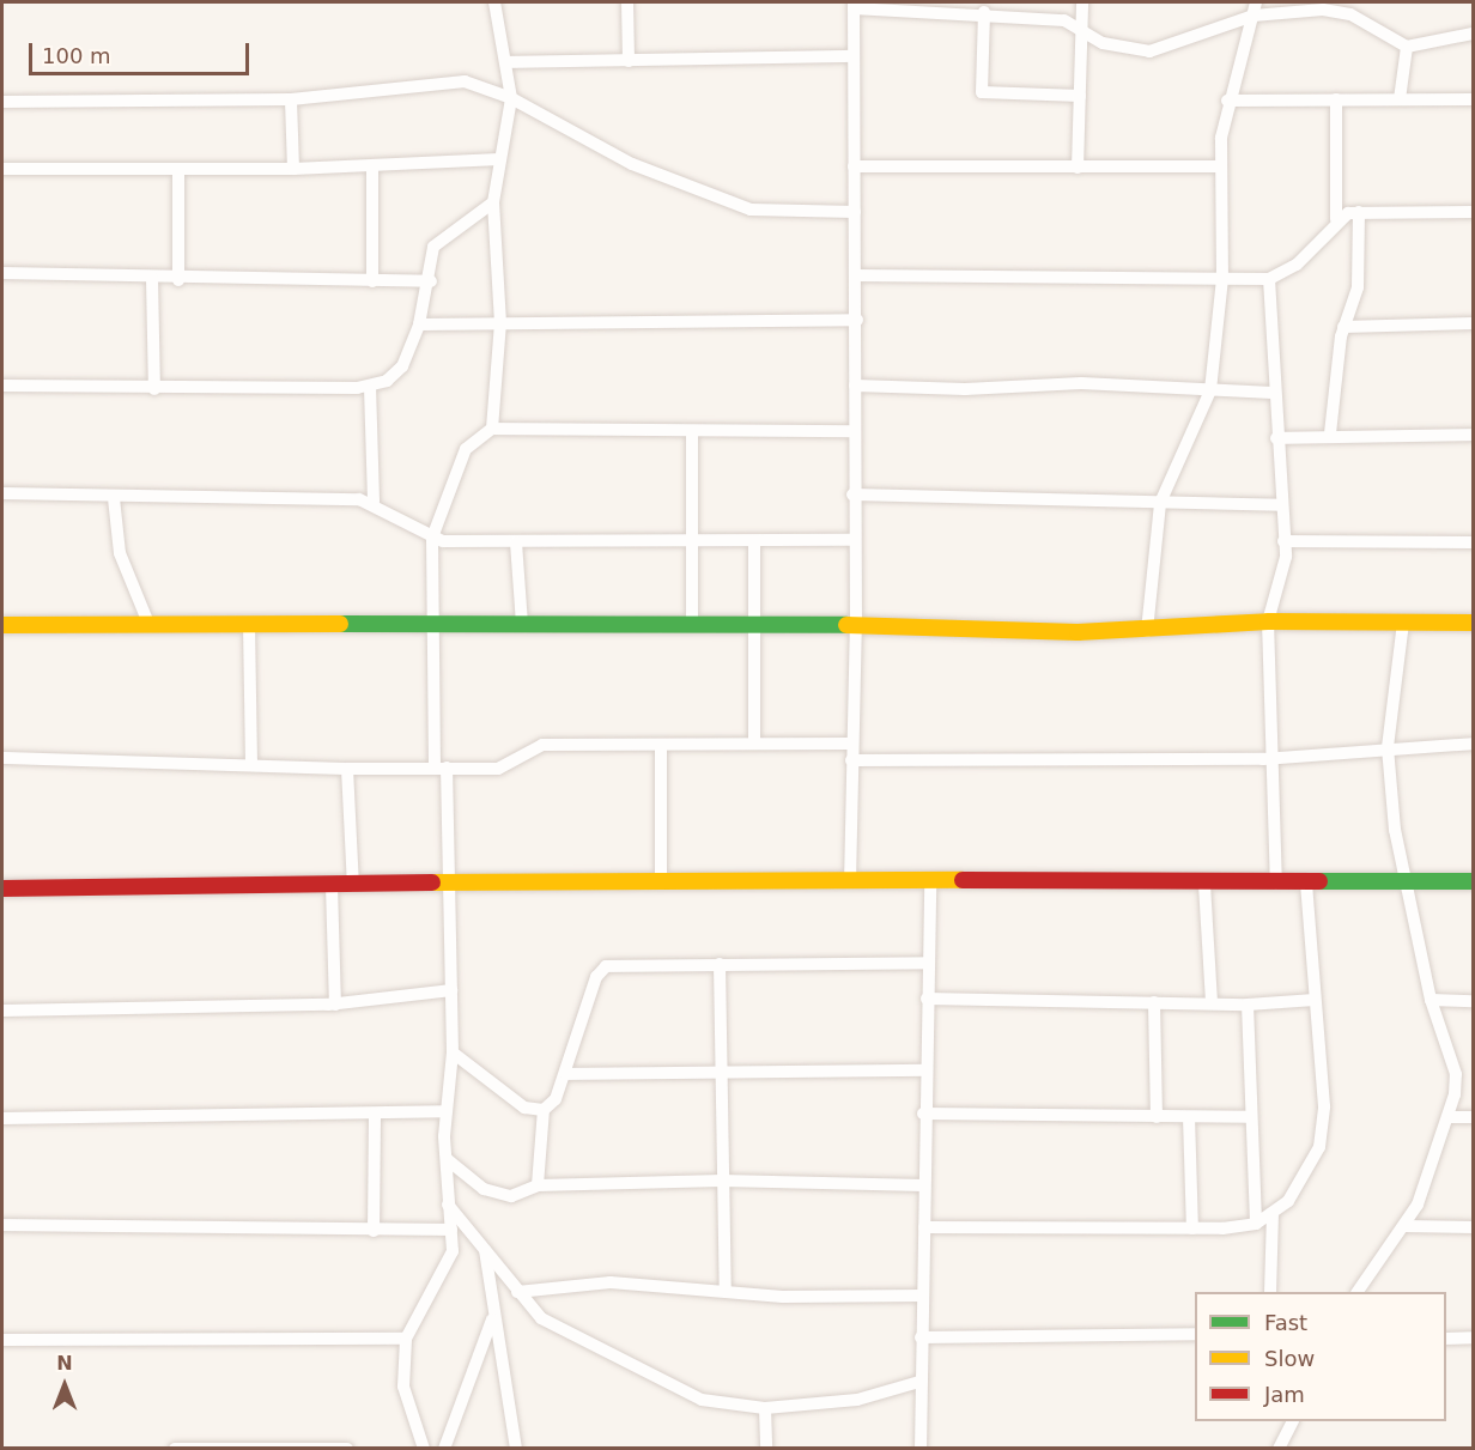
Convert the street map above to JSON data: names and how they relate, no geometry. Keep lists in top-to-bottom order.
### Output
{
  "legend": ["Fast", "Slow", "Jam"],
  "scale_bar": "100 m",
  "north": "top"
}
